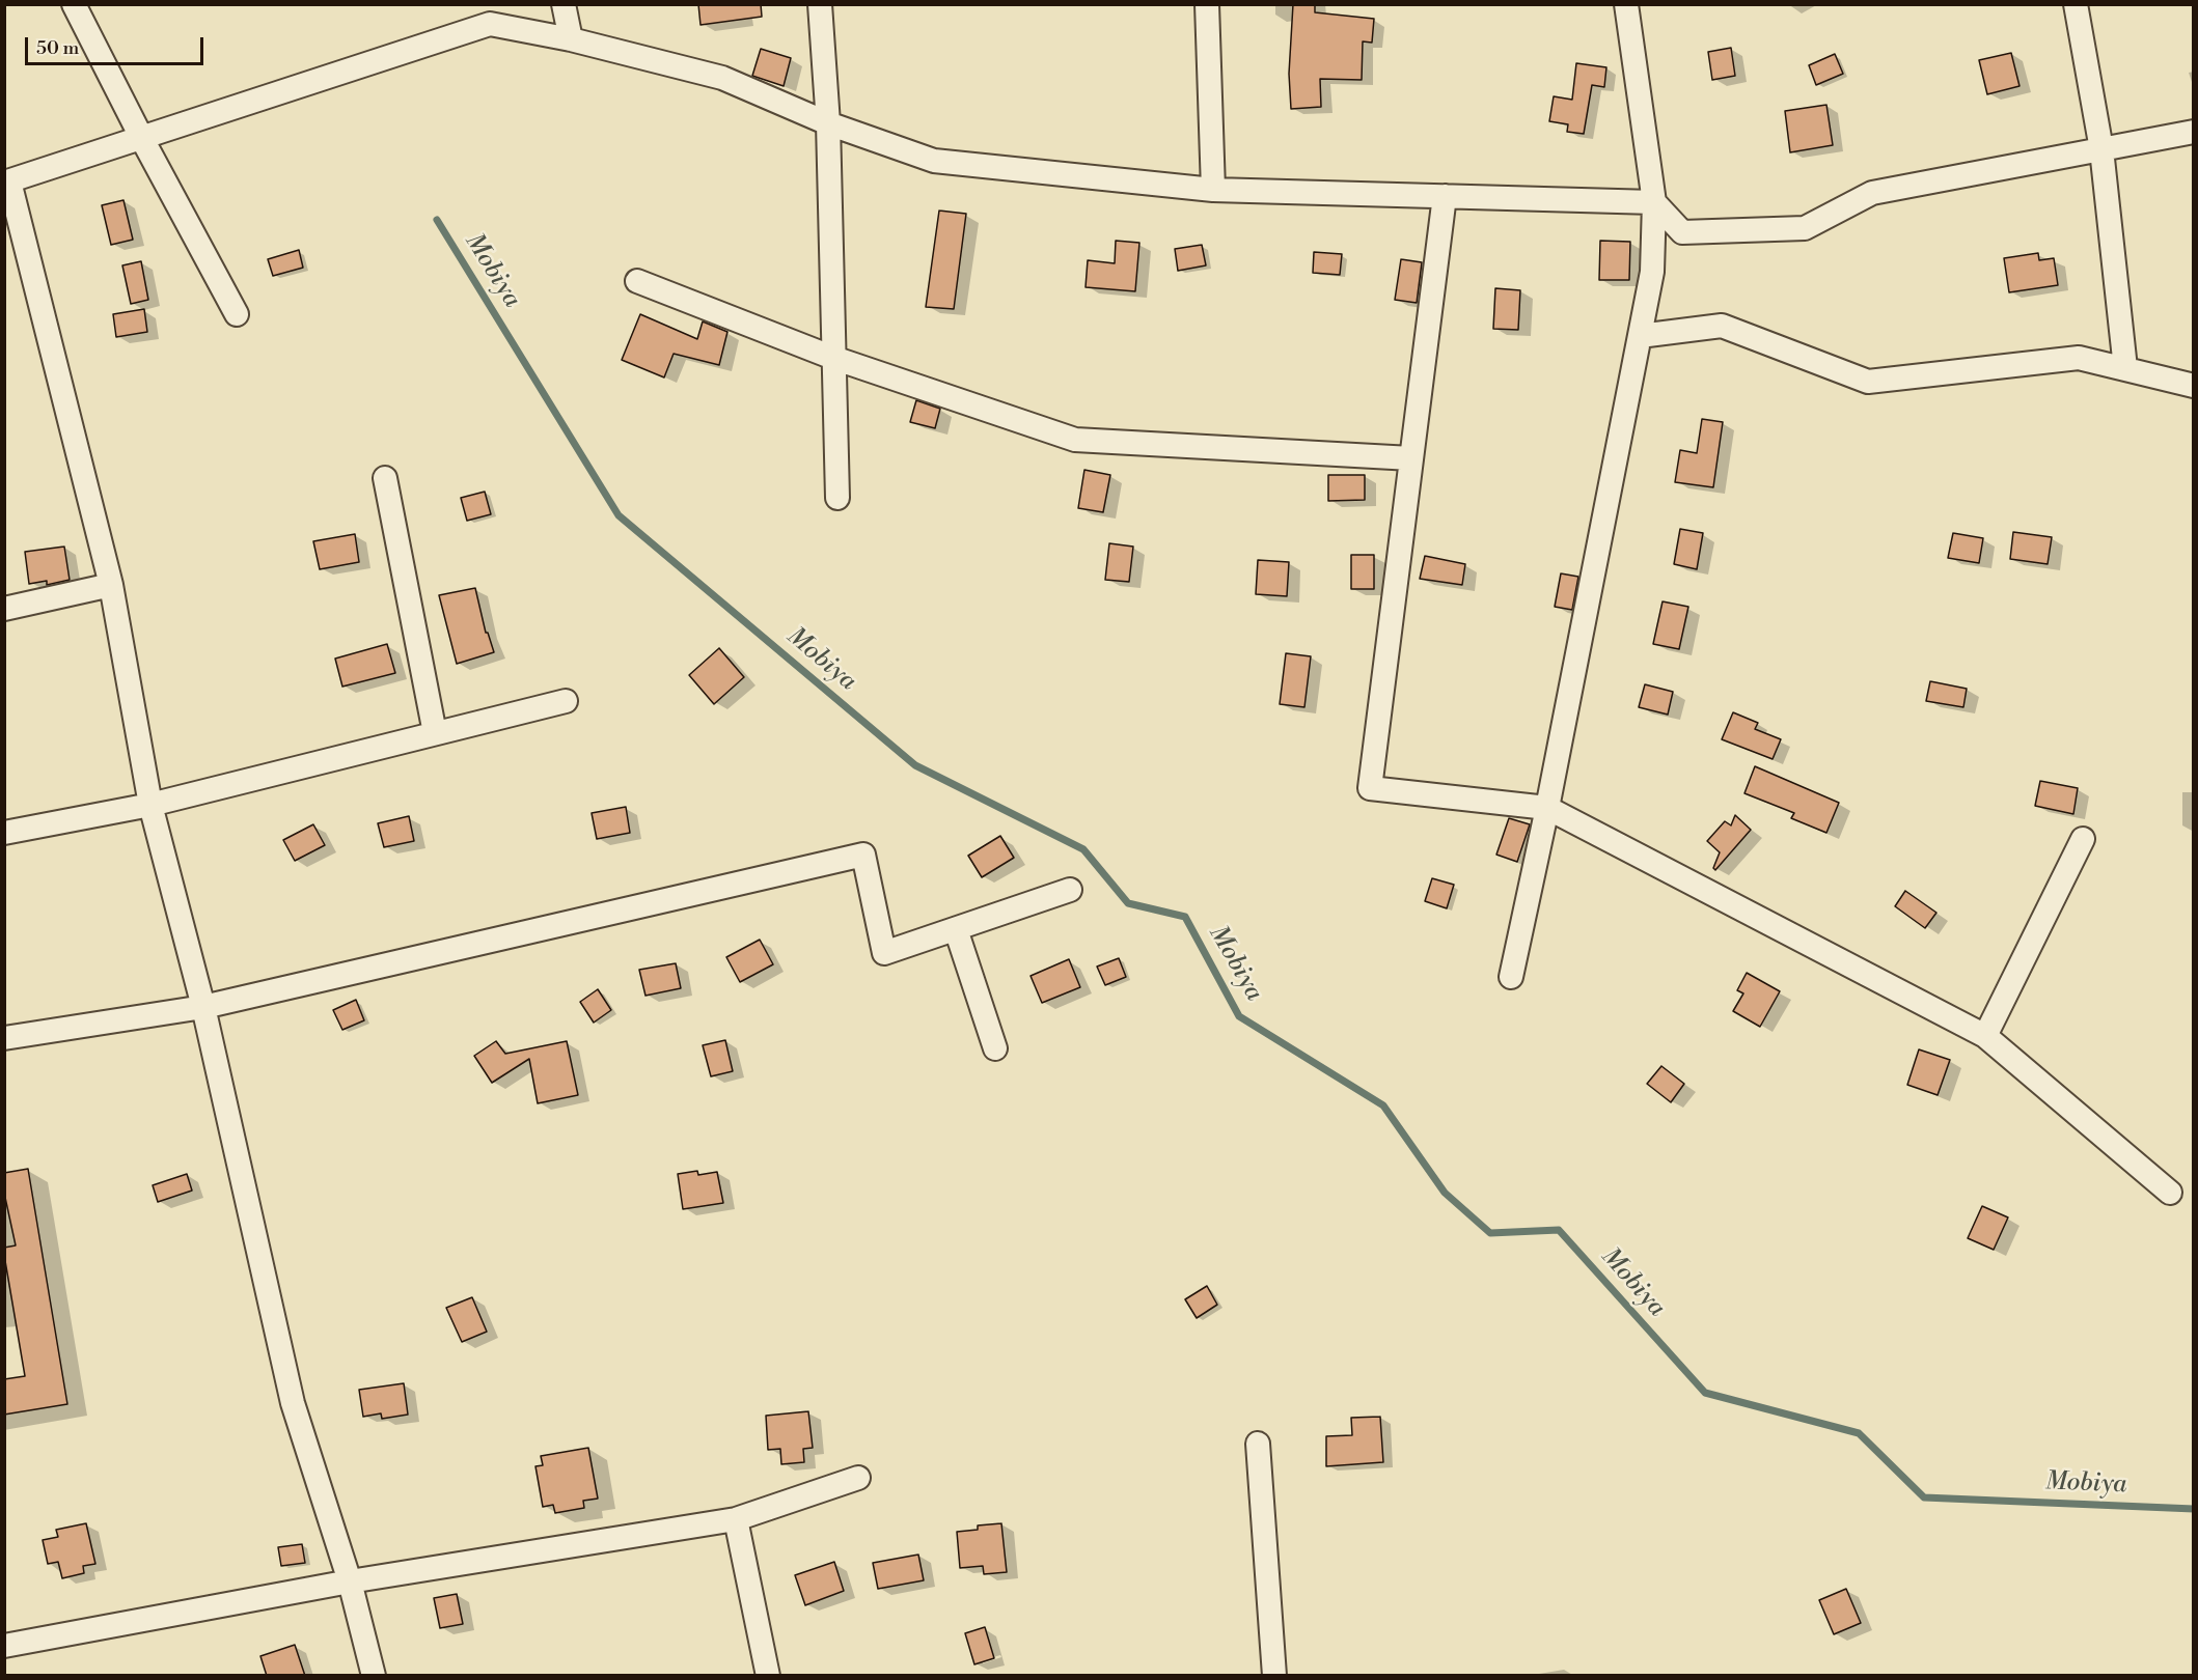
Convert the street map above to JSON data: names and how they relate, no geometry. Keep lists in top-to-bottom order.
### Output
{
  "water": ["Mobiya"],
  "scale_bar": "50 m"
}
